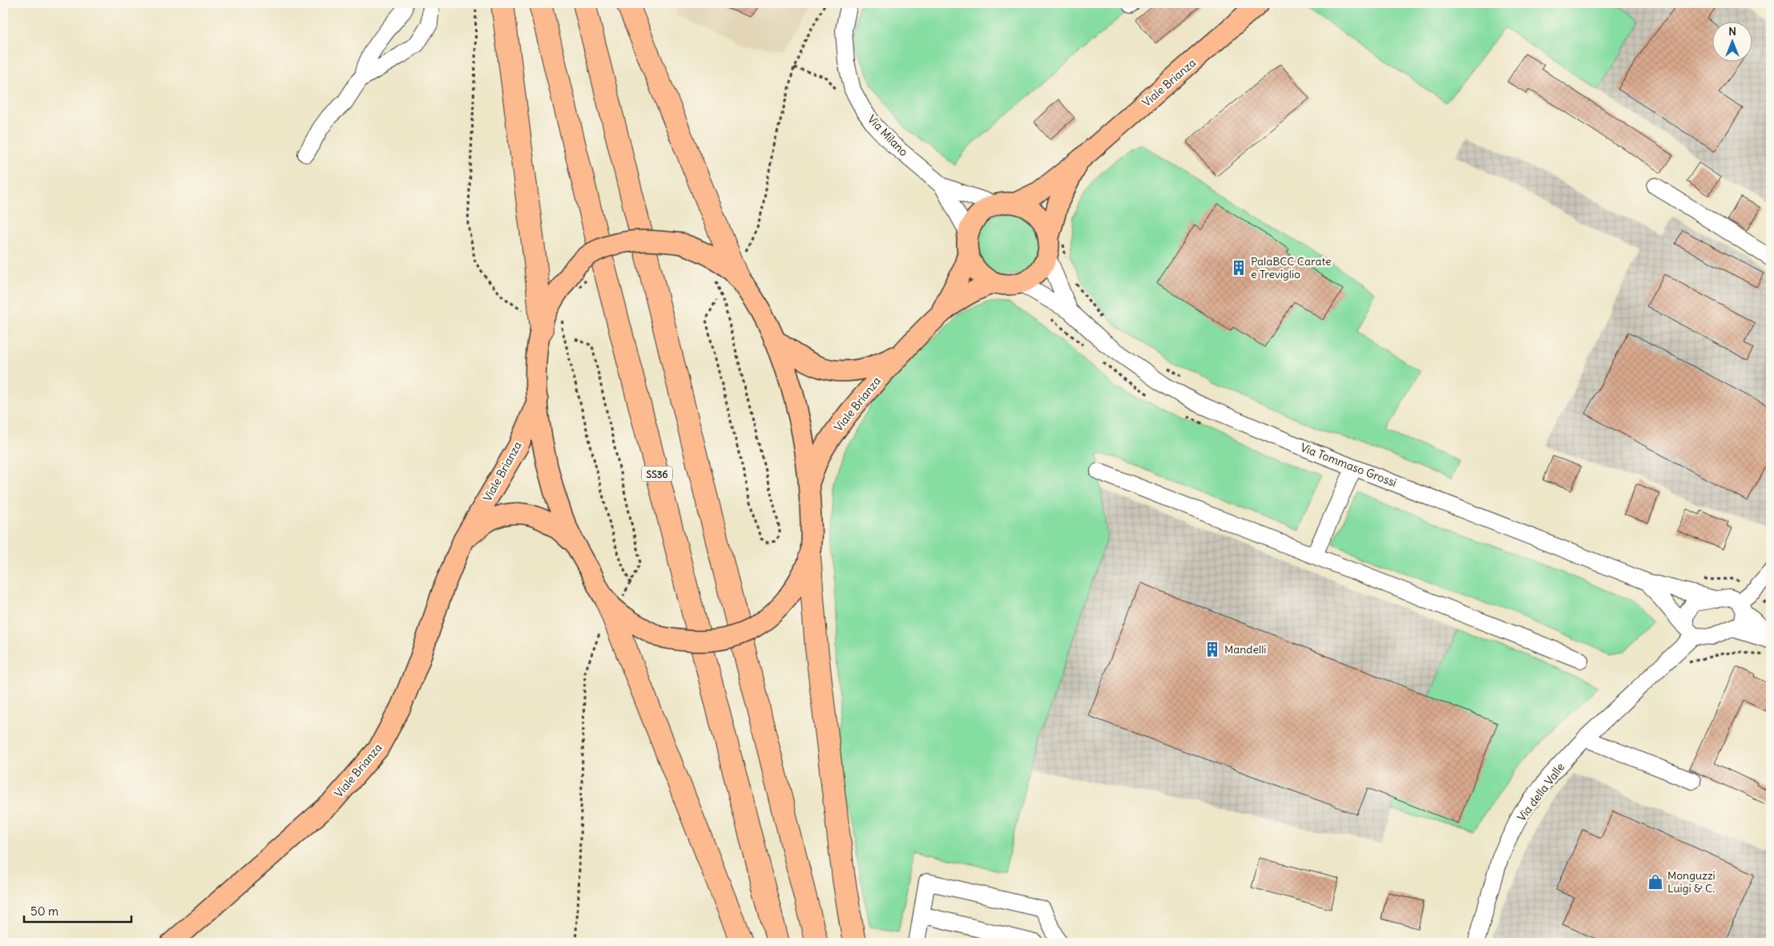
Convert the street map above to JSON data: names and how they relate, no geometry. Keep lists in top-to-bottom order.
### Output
{
  "streets": {
    "highway": ["SS36"],
    "main road": ["Viale Brianza"],
    "street": ["Via Milano", "Via Tommaso Grossi", "Via della Valle"]
  },
  "crossings": [
    ["Viale Brianza", "Via Milano"],
    ["Viale Brianza", "Via Tommaso Grossi"],
    ["Via Milano", "Via Tommaso Grossi"]
  ],
  "places": {
    "building": ["PalaBCC Carate e Treviglio", "Mandelli"],
    "shop": ["Monguzzi Luigi & C."]
  },
  "scale_bar": "50 m",
  "north": "top"
}
